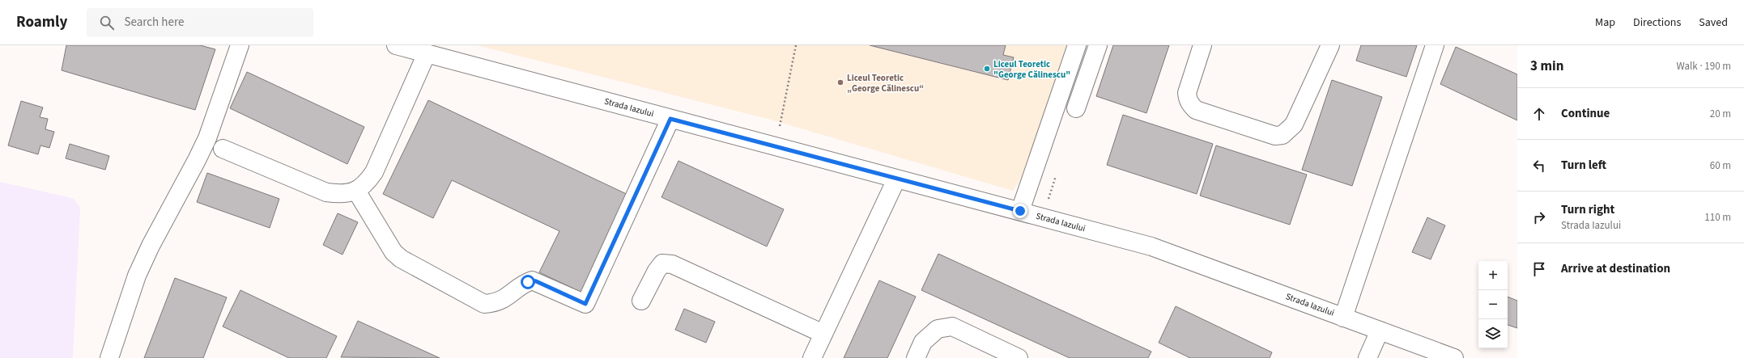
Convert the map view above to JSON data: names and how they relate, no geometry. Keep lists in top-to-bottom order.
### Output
{
  "streets": {
    "street": ["Strada Iazului"]
  },
  "places": ["Liceul Teoretic \"George Călinescu\"", "Liceul Teoretic „George Călinescu“"],
  "page": {
    "header": "Roamly",
    "search": "Search here",
    "nav": ["Map", "Directions", "Saved"],
    "heading": ["3 min", "Walk · 190 m"],
    "list": [
      ["Continue", "20 m"],
      ["Turn left", "60 m"],
      ["Turn right", "Strada Iazului", "110 m"],
      "Arrive at destination"
    ],
    "map_buttons": ["+", "−"]
  }
}
